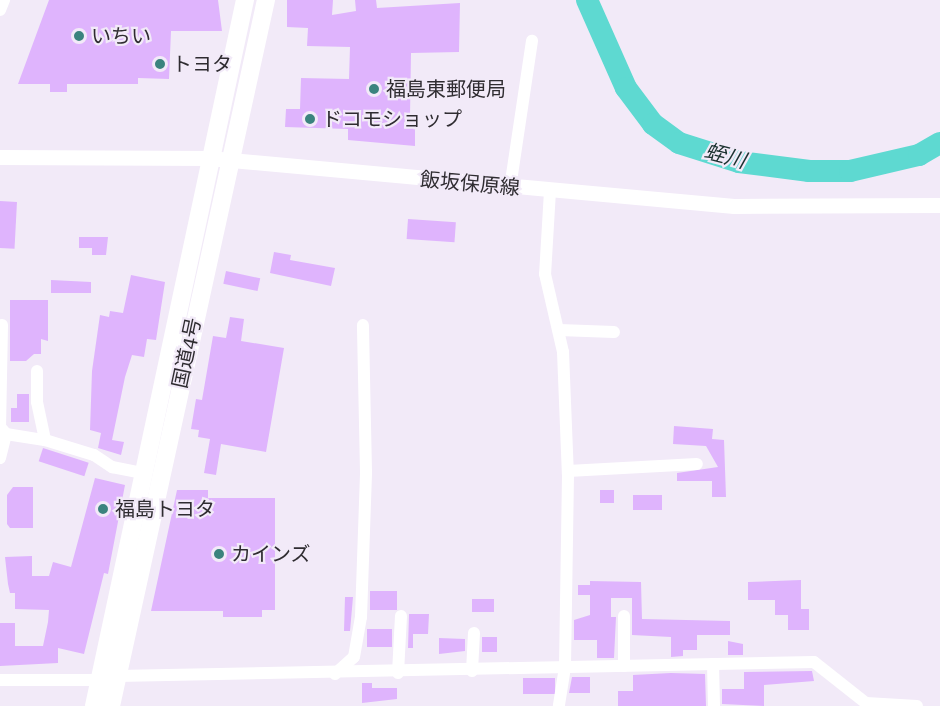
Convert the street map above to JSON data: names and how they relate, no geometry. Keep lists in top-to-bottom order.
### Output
{
  "streets": {
    "highway": ["国道4号"],
    "main road": ["飯坂保原線"]
  },
  "crossings": [
    ["飯坂保原線", "国道4号"]
  ],
  "water": ["蛭川"],
  "places": [
    "いちい",
    "トヨタ",
    "福島東郵便局",
    "ドコモショップ",
    "福島トヨタ",
    "カインズ"
  ]
}
